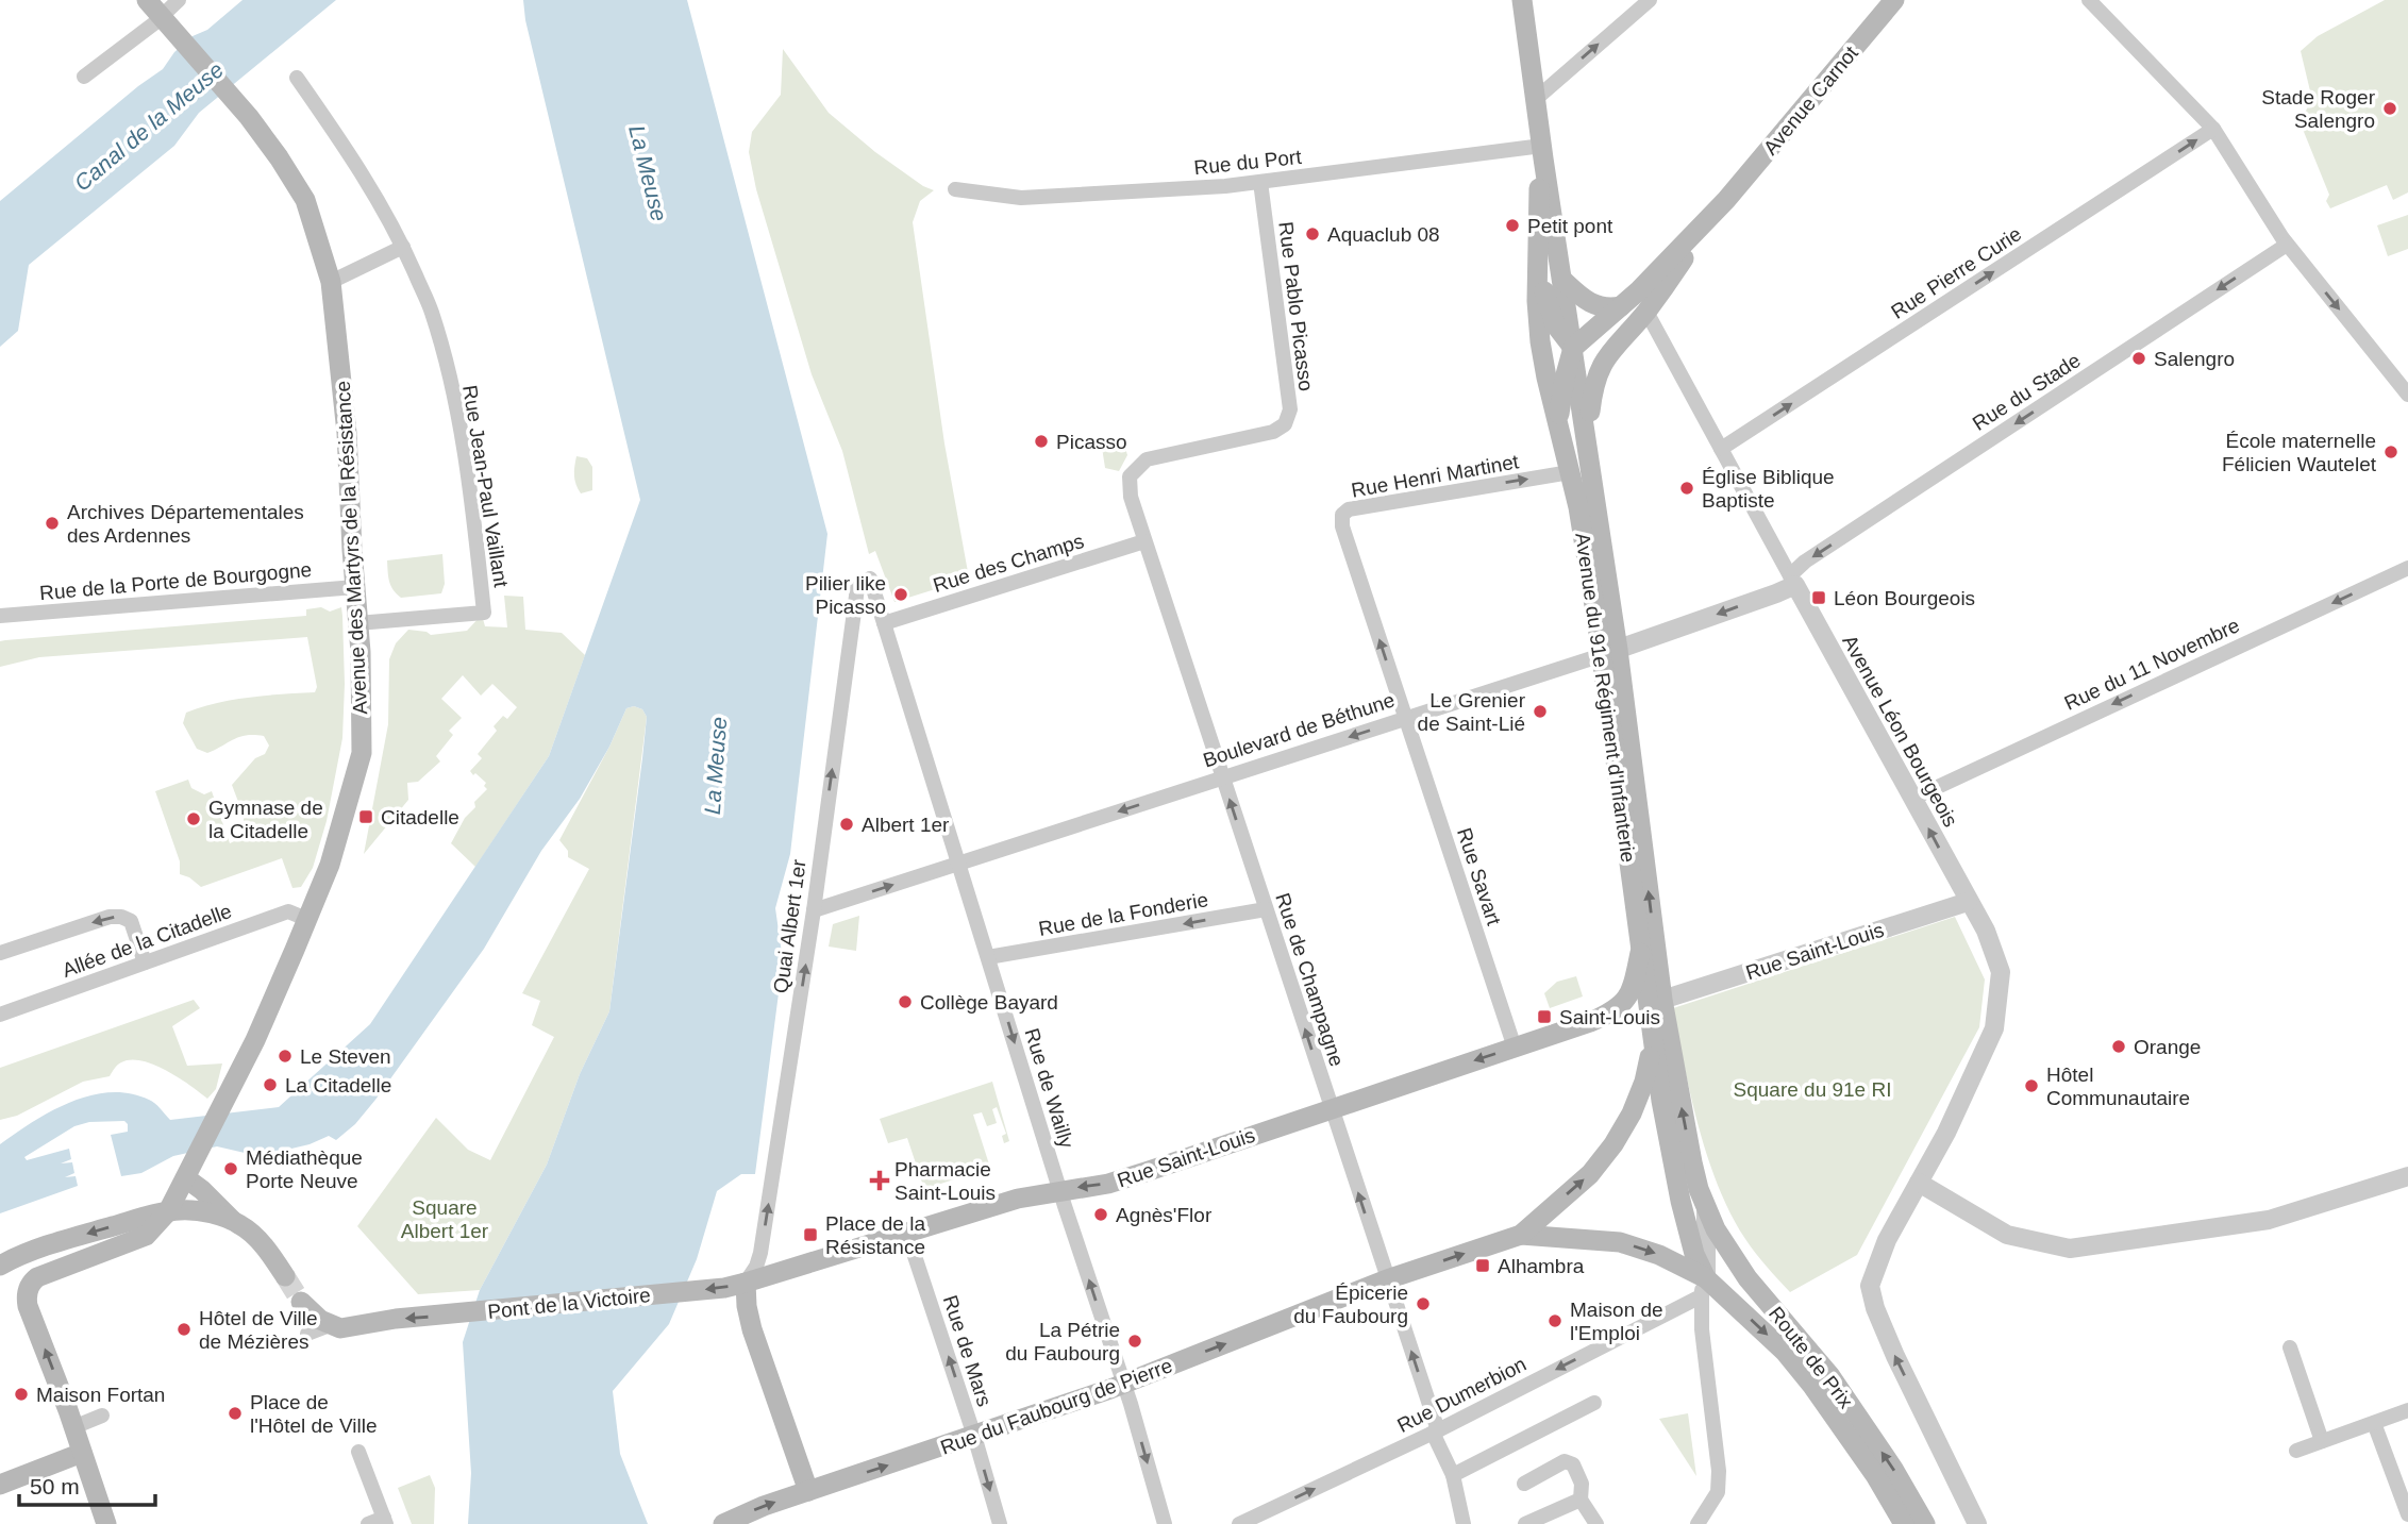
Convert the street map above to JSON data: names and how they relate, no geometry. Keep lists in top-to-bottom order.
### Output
{
  "streets": {
    "main road": [
      "Avenue Carnot",
      "Avenue des Martyrs de la Résistance",
      "Avenue du 91e Régiment d'Infanterie",
      "Rue Saint-Louis",
      "Pont de la Victoire",
      "Route de Prix",
      "Rue du Faubourg de Pierre"
    ],
    "street": [
      "Rue du Port",
      "Rue Pierre Curie",
      "Rue Pablo Picasso",
      "Rue du Stade",
      "Rue Henri Martinet",
      "Rue Jean-Paul Vaillant",
      "Rue des Champs",
      "Rue de la Porte de Bourgogne",
      "Rue du 11 Novembre",
      "Boulevard de Béthune",
      "Avenue Léon Bourgeois",
      "Rue Savart",
      "Rue de la Fonderie",
      "Quai Albert 1er",
      "Allée de la Citadelle",
      "Rue de Champagne",
      "Rue de Wailly",
      "Rue de Mars",
      "Rue Dumerbion"
    ]
  },
  "crossings": [
    ["Avenue Carnot", "Avenue du 91e Régiment d'Infanterie"],
    ["Avenue Carnot", "Avenue Léon Bourgeois"],
    ["Rue du Port", "Rue Pablo Picasso"],
    ["Rue du Port", "Avenue du 91e Régiment d'Infanterie"],
    ["Rue Pierre Curie", "Avenue Léon Bourgeois"],
    ["Rue Pablo Picasso", "Rue des Champs"],
    ["Rue Pablo Picasso", "Rue de Champagne"],
    ["Rue du Stade", "Boulevard de Béthune"],
    ["Rue du Stade", "Avenue Léon Bourgeois"],
    ["Rue Henri Martinet", "Avenue du 91e Régiment d'Infanterie"],
    ["Rue Henri Martinet", "Boulevard de Béthune"],
    ["Rue Henri Martinet", "Rue Savart"],
    ["Rue Jean-Paul Vaillant", "Avenue des Martyrs de la Résistance"],
    ["Avenue des Martyrs de la Résistance", "Rue de la Porte de Bourgogne"],
    ["Avenue des Martyrs de la Résistance", "Allée de la Citadelle"],
    ["Rue des Champs", "Rue de Champagne"],
    ["Rue des Champs", "Rue de Wailly"],
    ["Rue du 11 Novembre", "Avenue Léon Bourgeois"],
    ["Avenue du 91e Régiment d'Infanterie", "Boulevard de Béthune"],
    ["Avenue du 91e Régiment d'Infanterie", "Rue Saint-Louis"],
    ["Avenue du 91e Régiment d'Infanterie", "Rue de Champagne"],
    ["Avenue du 91e Régiment d'Infanterie", "Route de Prix"],
    ["Avenue du 91e Régiment d'Infanterie", "Rue du Faubourg de Pierre"],
    ["Boulevard de Béthune", "Avenue Léon Bourgeois"],
    ["Boulevard de Béthune", "Rue Savart"],
    ["Boulevard de Béthune", "Quai Albert 1er"],
    ["Boulevard de Béthune", "Rue de Champagne"],
    ["Boulevard de Béthune", "Rue de Wailly"],
    ["Avenue Léon Bourgeois", "Rue Saint-Louis"],
    ["Rue Savart", "Rue Saint-Louis"],
    ["Rue de la Fonderie", "Rue de Champagne"],
    ["Rue de la Fonderie", "Rue de Wailly"],
    ["Quai Albert 1er", "Rue Saint-Louis"],
    ["Quai Albert 1er", "Rue de Wailly"],
    ["Rue Saint-Louis", "Rue de Champagne"],
    ["Rue Saint-Louis", "Rue de Wailly"],
    ["Rue Saint-Louis", "Pont de la Victoire"],
    ["Rue Saint-Louis", "Rue de Mars"],
    ["Rue de Champagne", "Rue Dumerbion"],
    ["Rue de Champagne", "Rue du Faubourg de Pierre"],
    ["Rue de Wailly", "Rue du Faubourg de Pierre"],
    ["Rue de Mars", "Rue du Faubourg de Pierre"],
    ["Route de Prix", "Rue Dumerbion"]
  ],
  "one_way": [
    "Rue Pierre Curie",
    "Rue du Stade",
    "Rue du 11 Novembre",
    "Rue de la Fonderie",
    "Quai Albert 1er",
    "Rue Saint-Louis",
    "Rue de Champagne",
    "Pont de la Victoire",
    "Rue du Faubourg de Pierre"
  ],
  "water": ["Canal de la Meuse", "La Meuse"],
  "parks": ["Square du 91e RI", "Square Albert 1er"],
  "places": {
    "other": [
      "Stade Roger Salengro",
      "Petit pont",
      "Aquaclub 08",
      "Salengro",
      "Picasso",
      "École maternelle Félicien Wautelet",
      "Église Biblique Baptiste",
      "Archives Départementales des Ardennes",
      "Pilier like Picasso",
      "Le Grenier de Saint-Lié",
      "Gymnase de la Citadelle",
      "Albert 1er",
      "Collège Bayard",
      "Orange",
      "Le Steven",
      "La Citadelle",
      "Hôtel Communautaire",
      "Médiathèque Porte Neuve",
      "Agnès'Flor",
      "Épicerie du Faubourg",
      "Maison de l'Emploi",
      "Hôtel de Ville de Mézières",
      "La Pétrie du Faubourg",
      "Maison Fortan",
      "Place de l'Hôtel de Ville"
    ],
    "transit": [
      "Léon Bourgeois",
      "Citadelle",
      "Saint-Louis",
      "Place de la Résistance",
      "Alhambra"
    ],
    "health": ["Pharmacie Saint-Louis"]
  },
  "scale_bar": "50 m"
}
